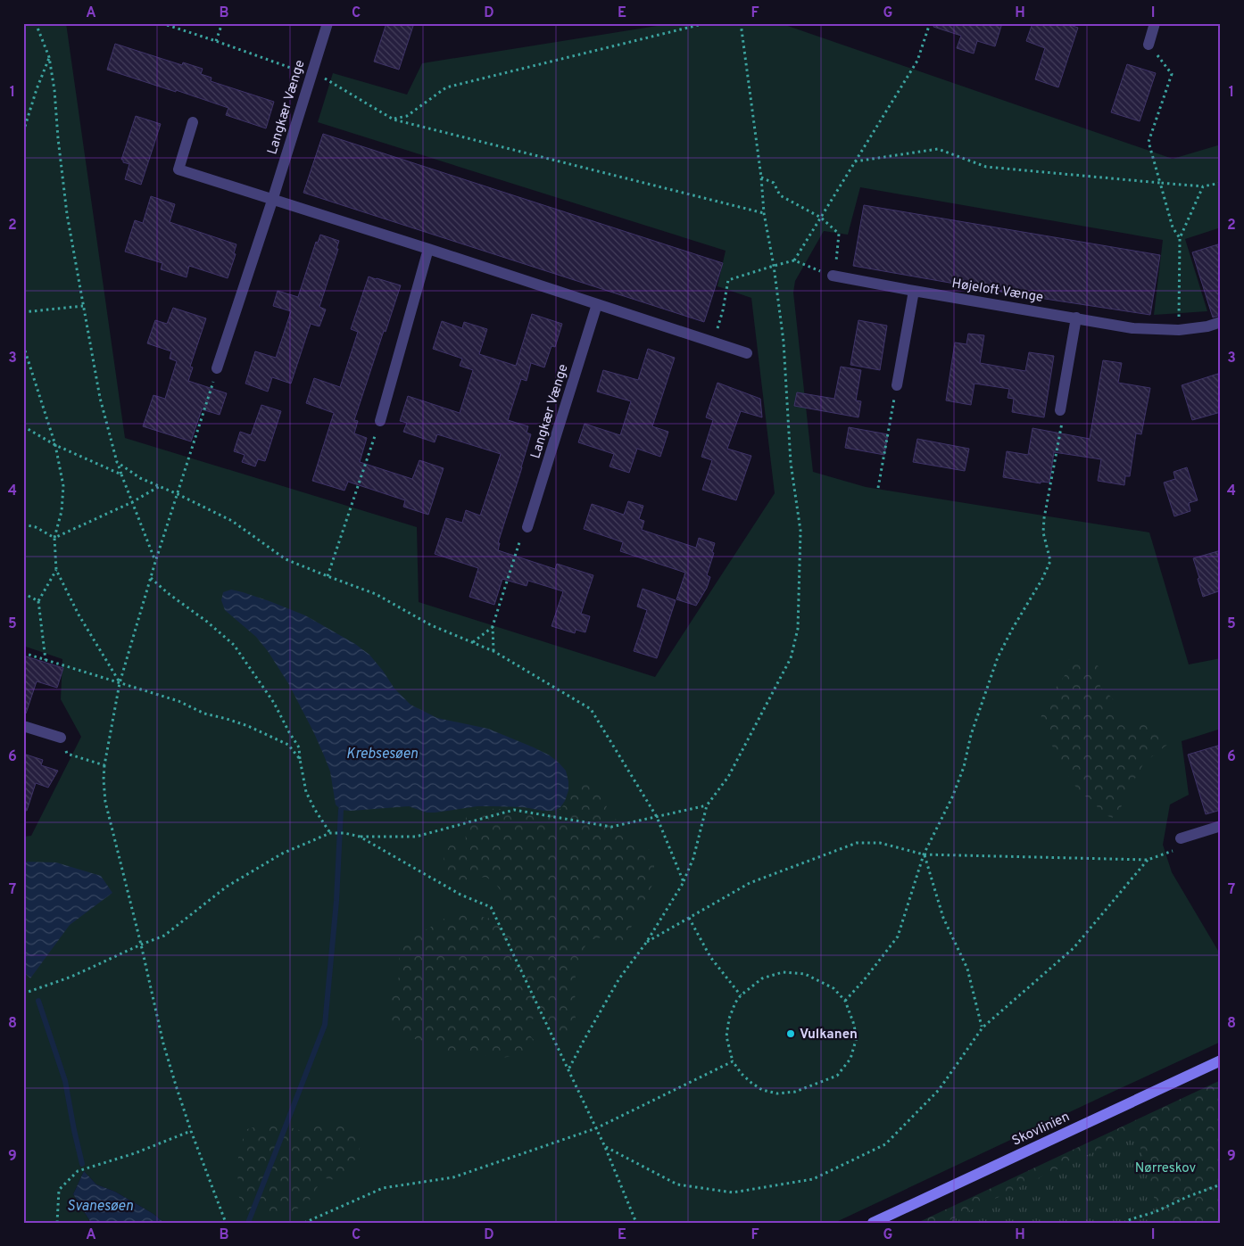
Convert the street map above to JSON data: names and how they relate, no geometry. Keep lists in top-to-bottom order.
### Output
{
  "streets": {
    "street": ["Langkær Vænge", "Højeloft Vænge", "Skovlinien"]
  },
  "water": ["Krebsesøen", "Svanesøen"],
  "parks": ["Nørreskov"],
  "places": ["Vulkanen"],
  "grid": {
    "columns": [
      "A",
      "B",
      "C",
      "D",
      "E",
      "F",
      "G",
      "H",
      "I"
    ],
    "rows": [
      "1",
      "2",
      "3",
      "4",
      "5",
      "6",
      "7",
      "8",
      "9"
    ]
  }
}
